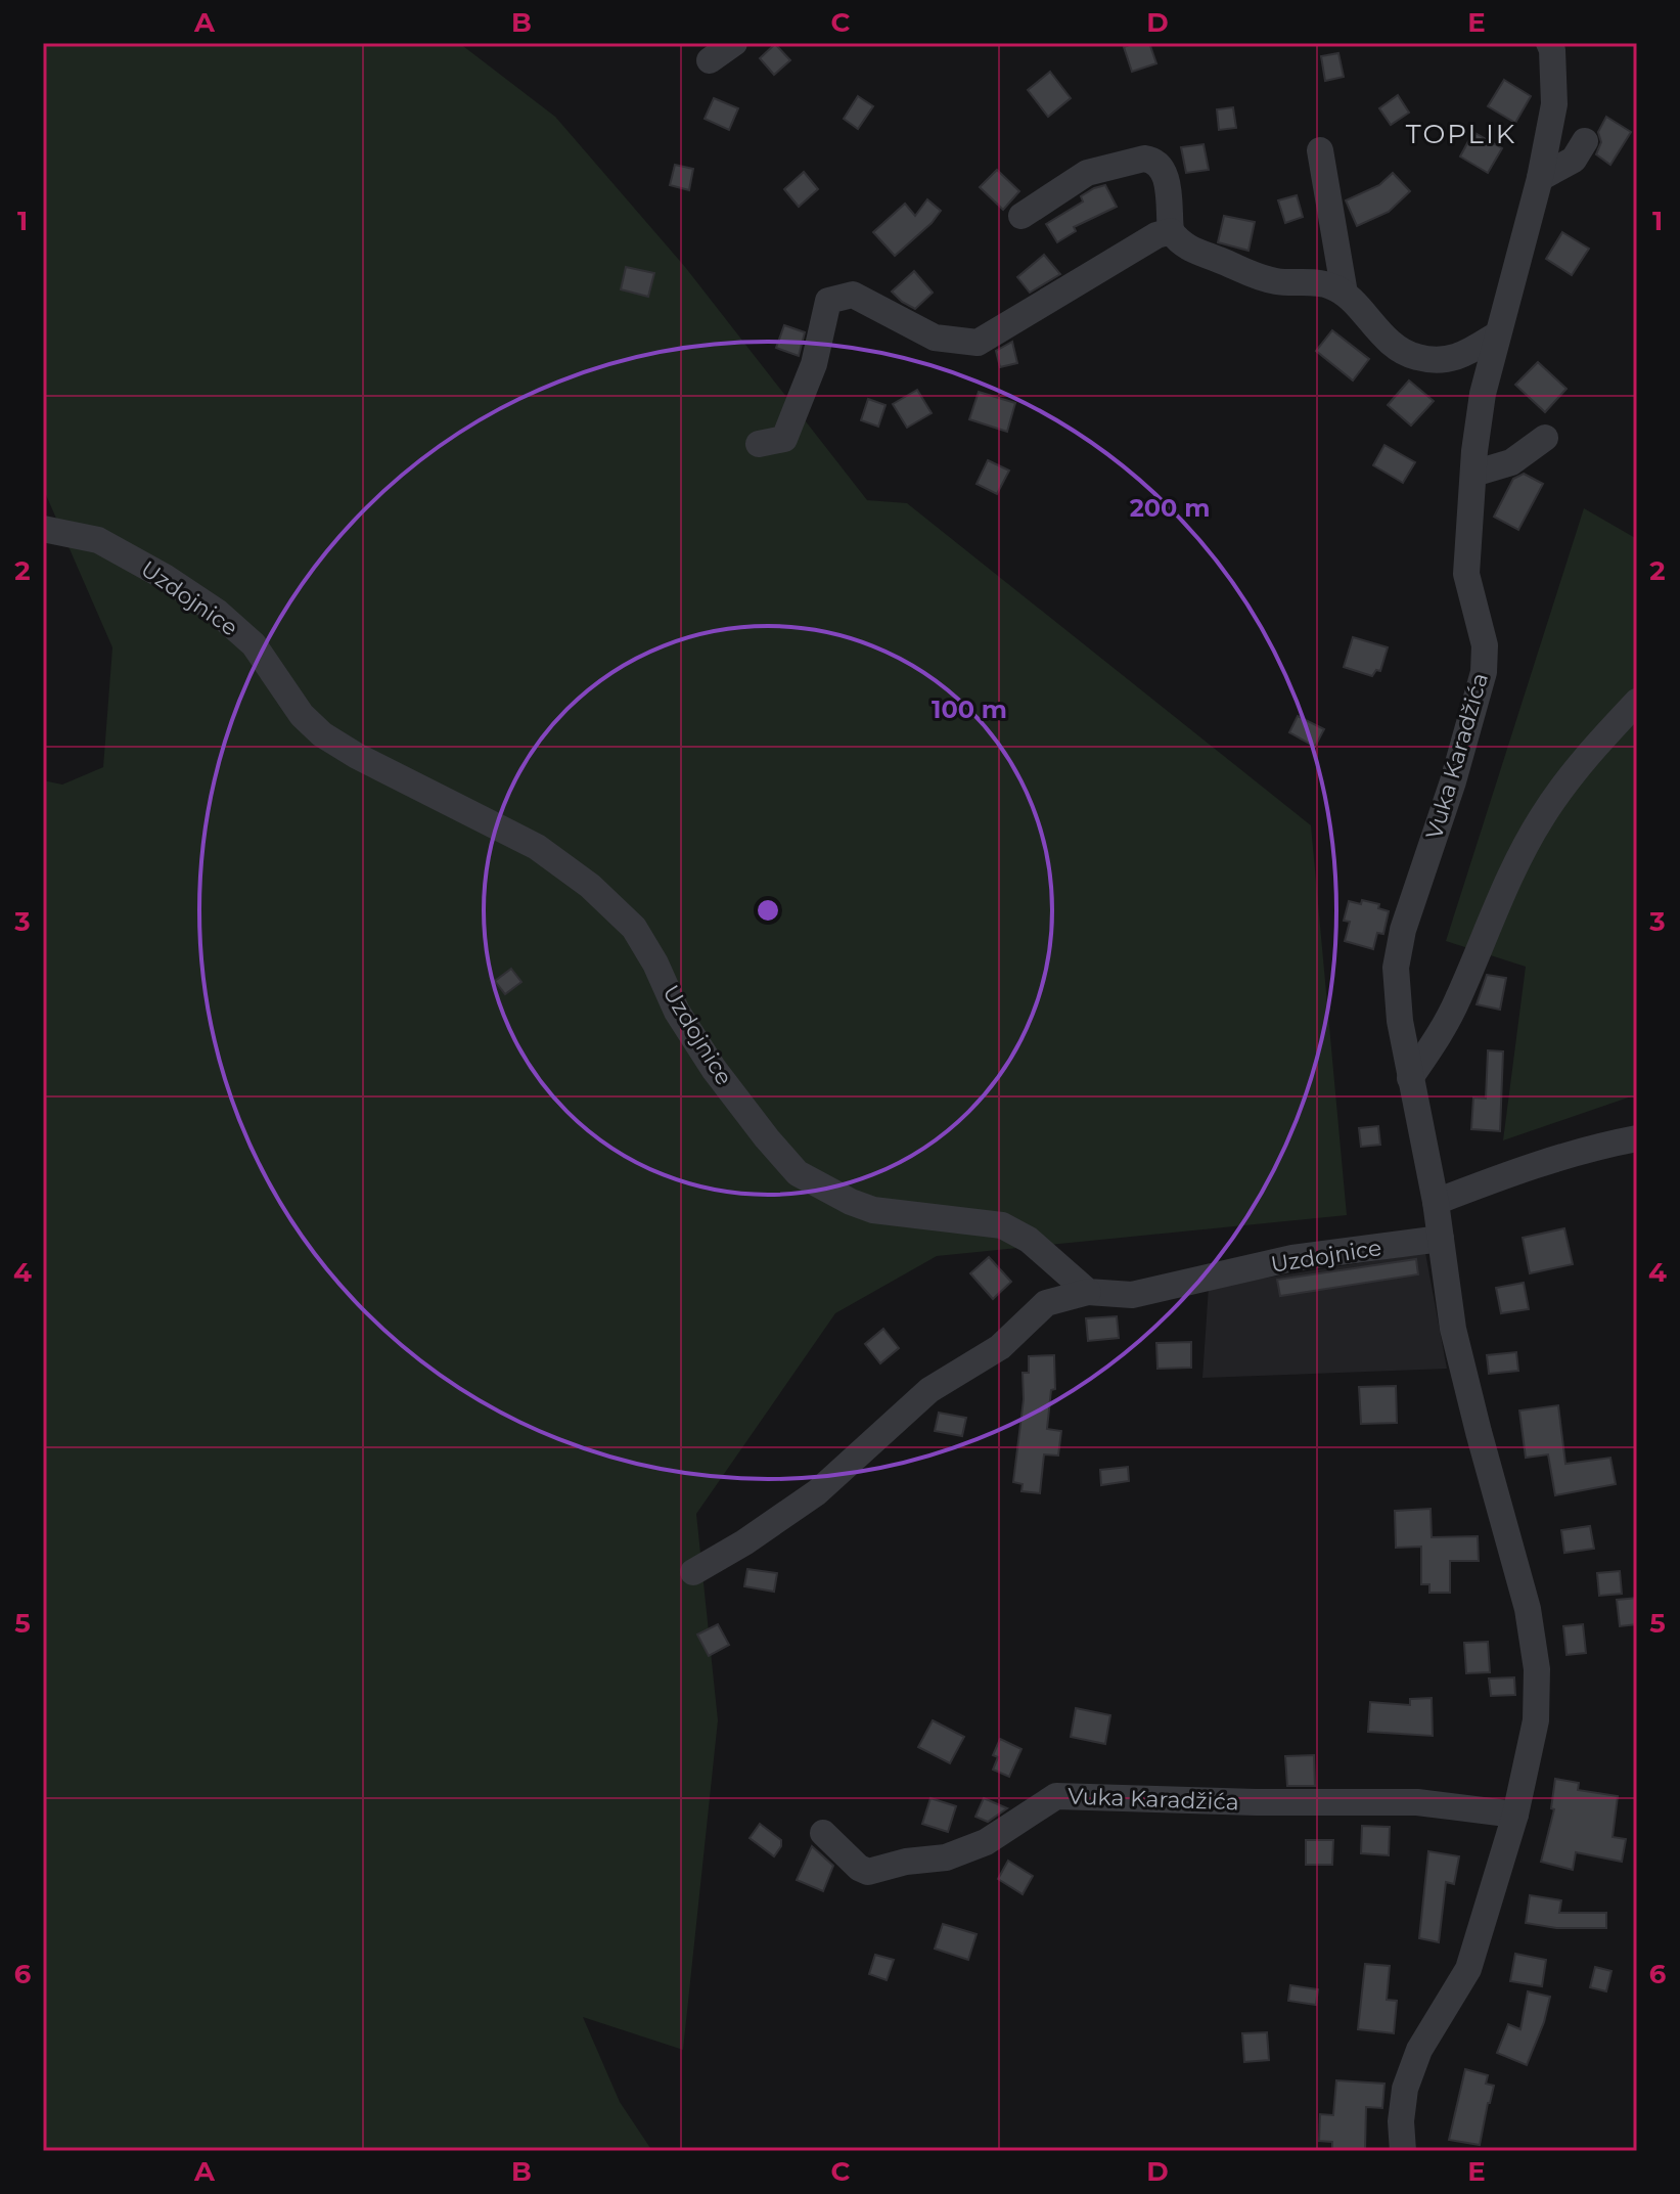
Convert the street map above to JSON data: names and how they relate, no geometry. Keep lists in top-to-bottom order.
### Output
{
  "streets": {
    "street": ["Uzdojnice", "Vuka Karadžića"]
  },
  "crossings": [
    ["Uzdojnice", "Vuka Karadžića"]
  ],
  "districts": ["TOPLIK"],
  "grid": {
    "columns": [
      "A",
      "B",
      "C",
      "D",
      "E"
    ],
    "rows": [
      "1",
      "2",
      "3",
      "4",
      "5",
      "6"
    ]
  },
  "rings": ["200 m", "100 m"]
}
